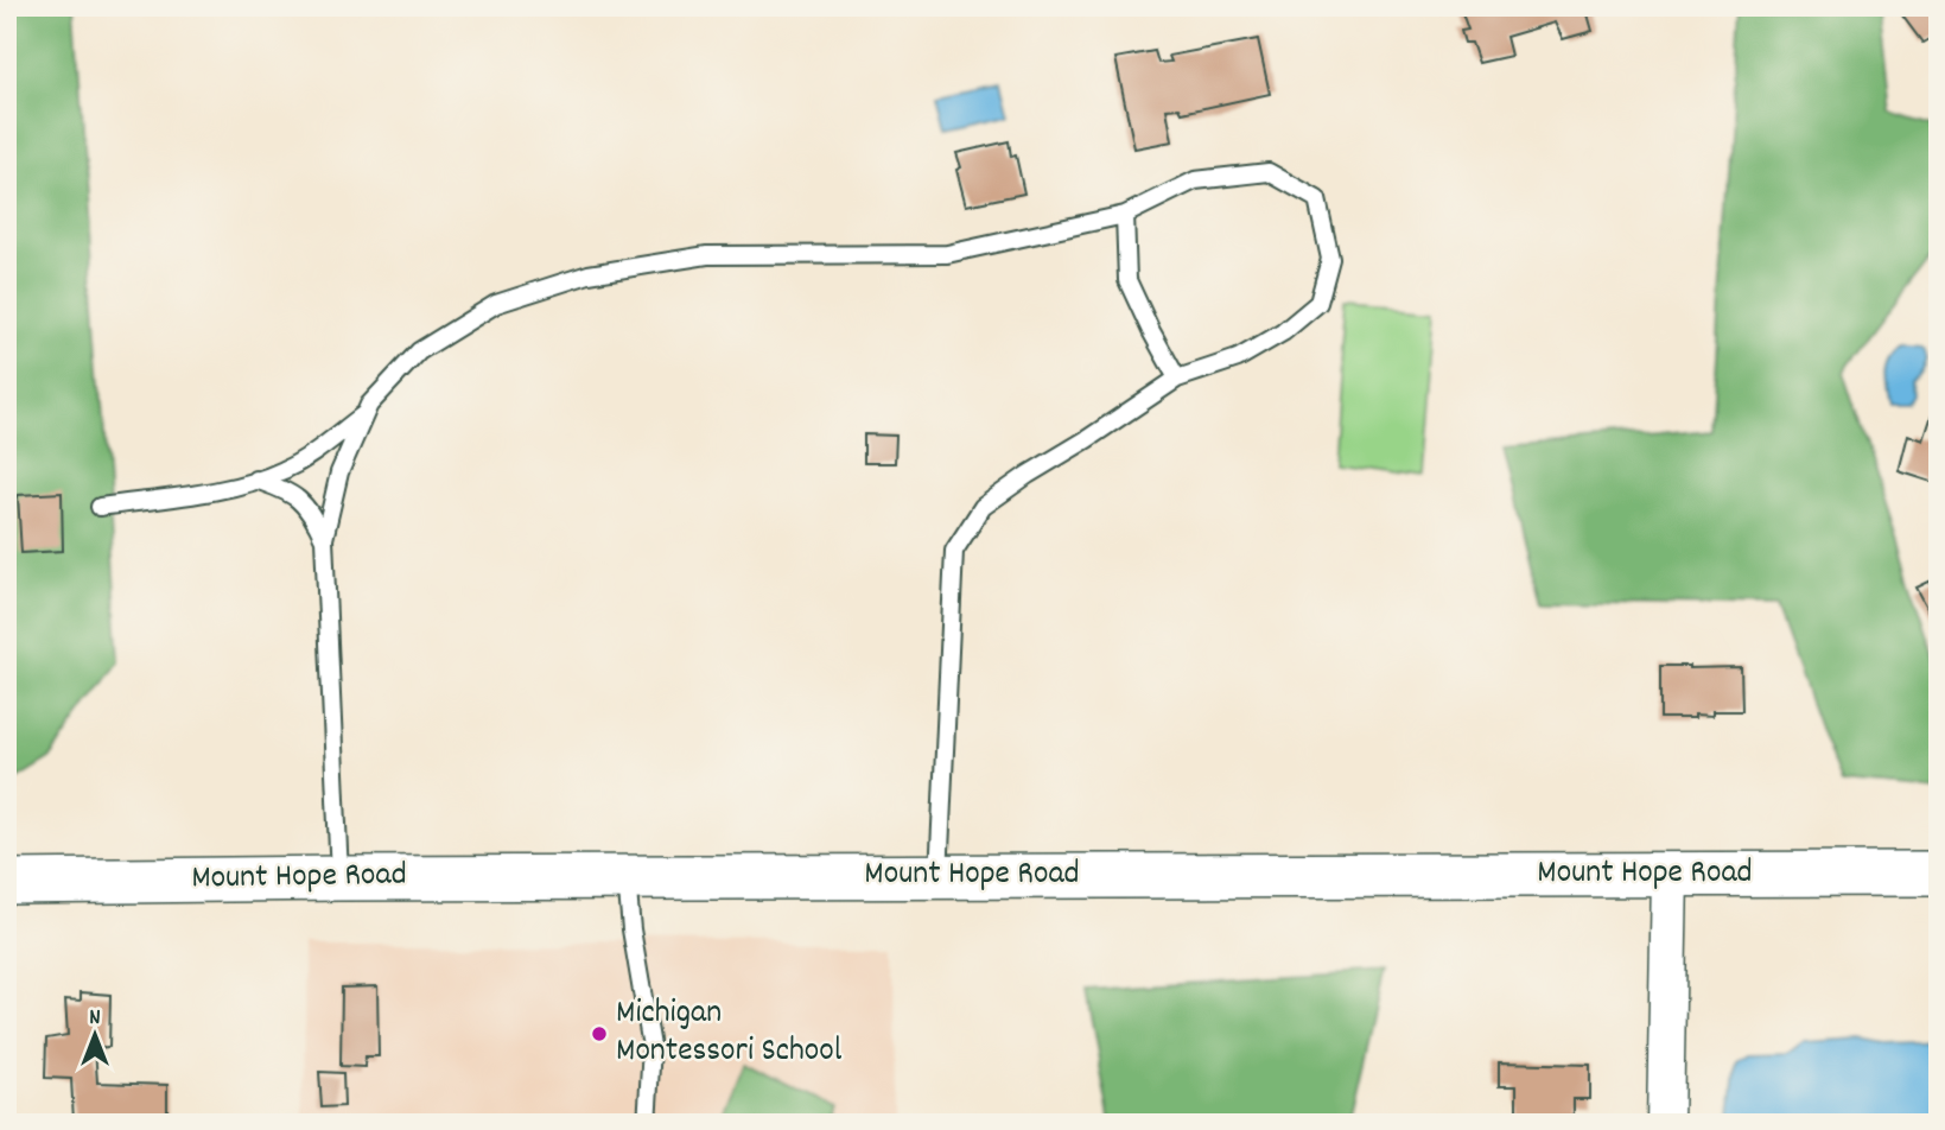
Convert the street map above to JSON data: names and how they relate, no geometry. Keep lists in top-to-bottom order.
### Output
{
  "streets": {
    "street": ["Mount Hope Road"]
  },
  "places": ["Michigan Montessori School"],
  "north": "top"
}
